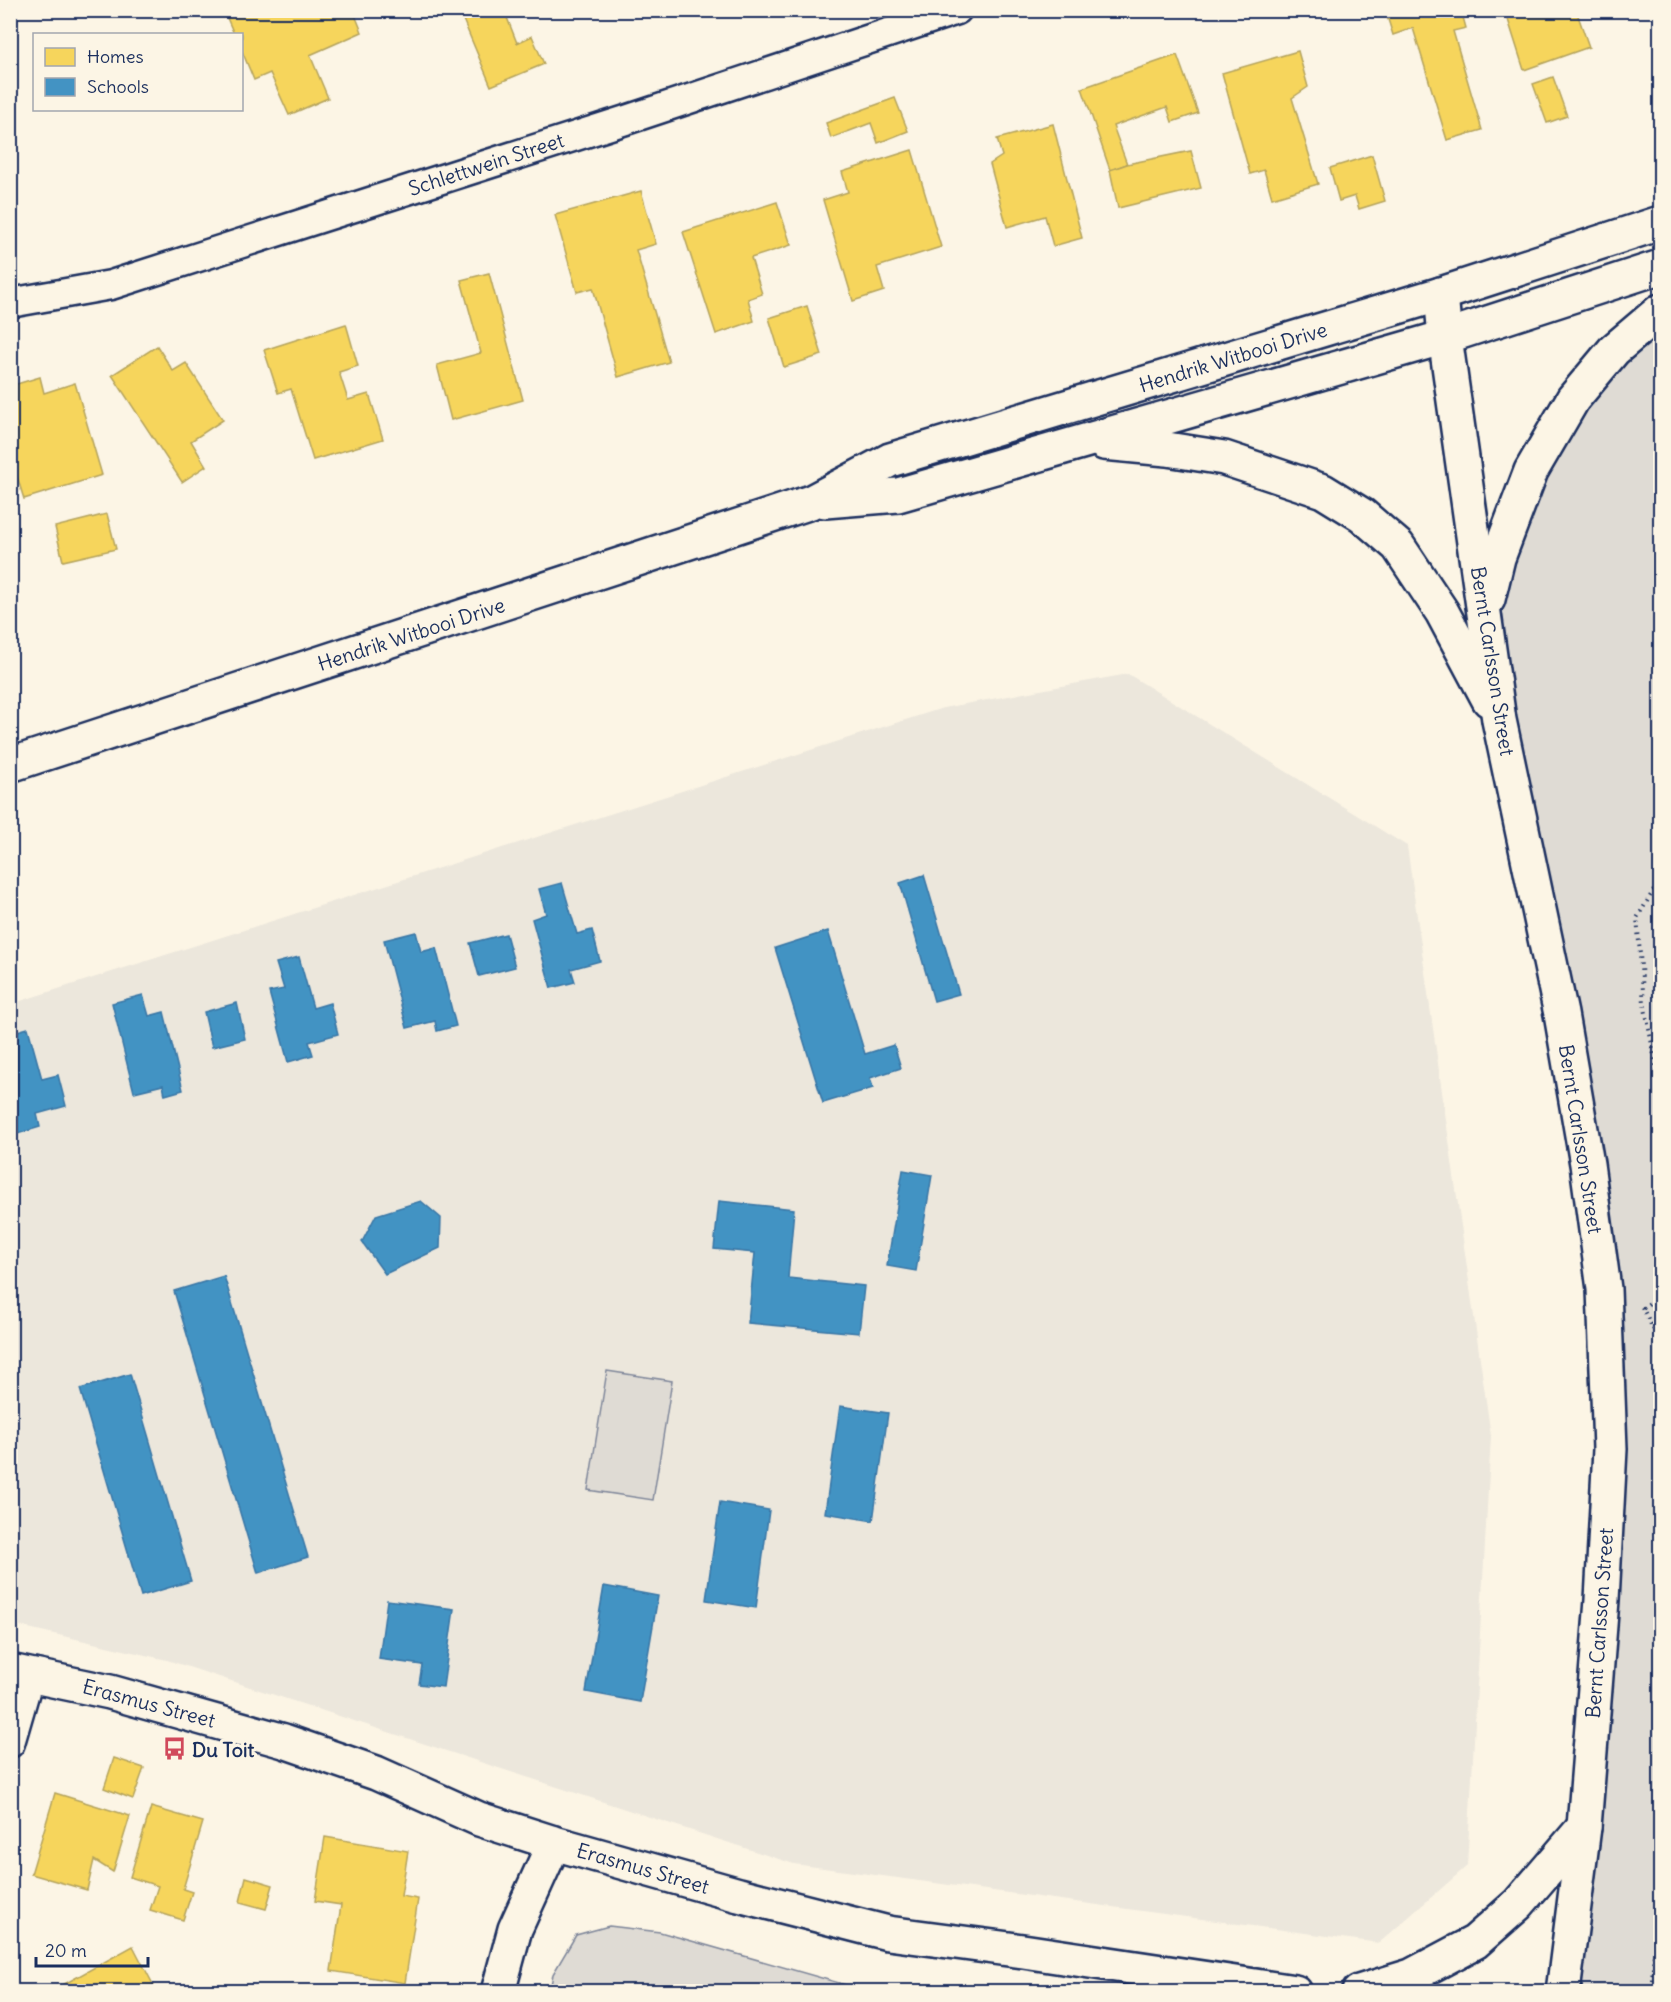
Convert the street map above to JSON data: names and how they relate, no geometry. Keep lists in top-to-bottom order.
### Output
{
  "streets": {
    "main road": ["Hendrik Witbooi Drive", "Bernt Carlsson Street", "Erasmus Street"],
    "street": ["Schlettwein Street"]
  },
  "crossings": [
    ["Hendrik Witbooi Drive", "Bernt Carlsson Street"]
  ],
  "places": {
    "bus stop": ["Du Toit"]
  },
  "legend": ["Homes", "Schools"],
  "scale_bar": "20 m"
}
